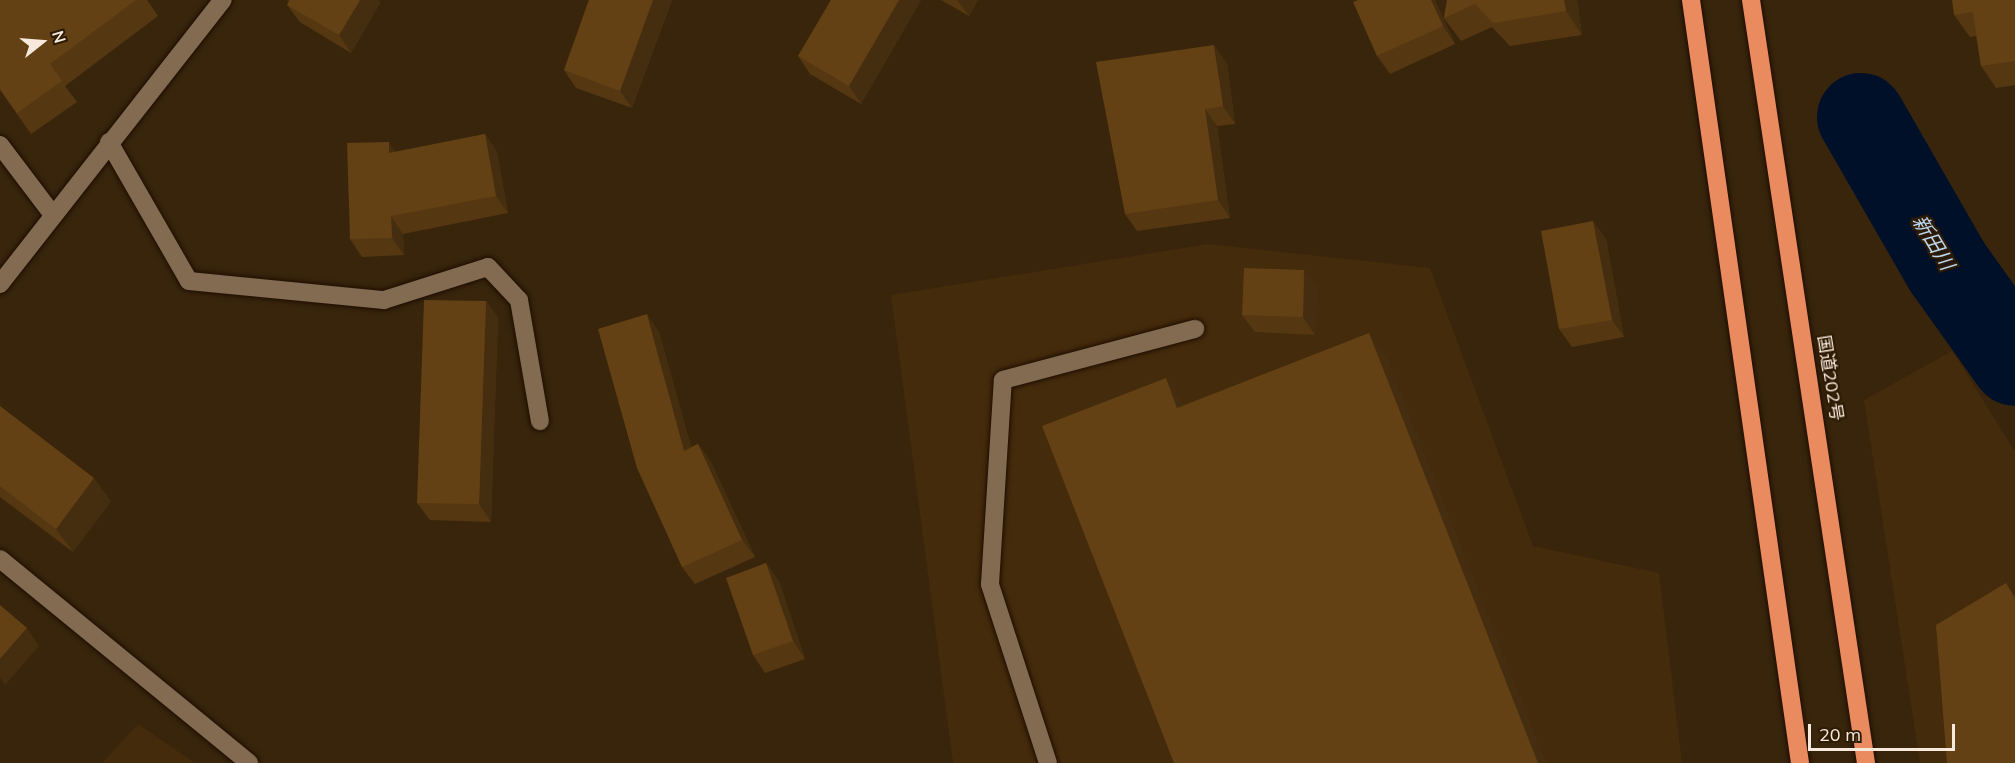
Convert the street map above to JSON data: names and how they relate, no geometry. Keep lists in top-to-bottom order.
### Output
{
  "streets": {
    "highway": ["国道202号"]
  },
  "water": ["新田川"],
  "scale_bar": "20 m",
  "north": "right"
}
